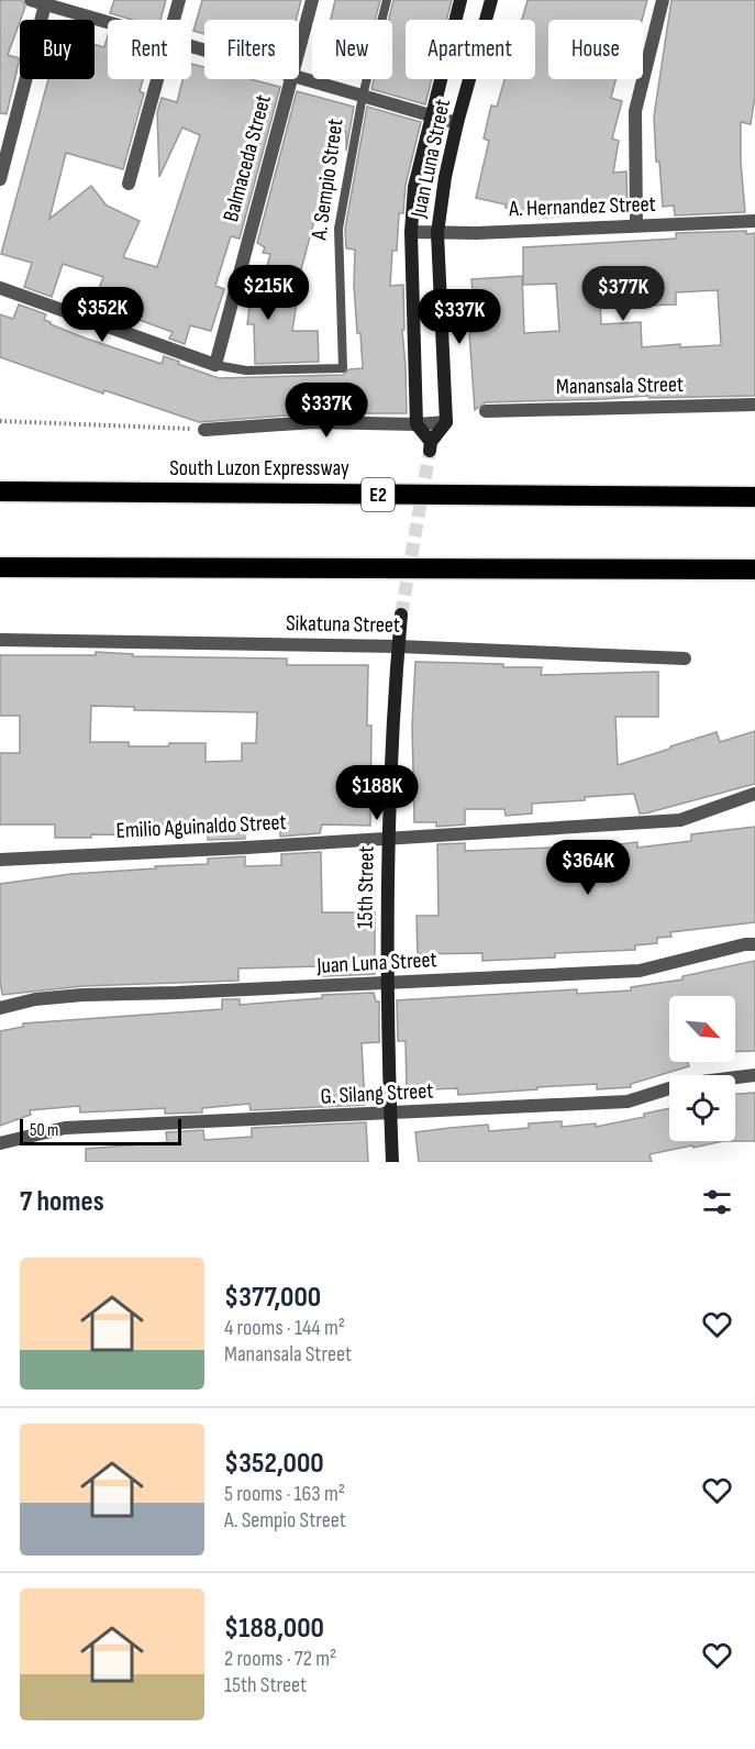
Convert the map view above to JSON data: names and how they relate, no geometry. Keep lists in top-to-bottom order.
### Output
{
  "streets": {
    "highway": ["South Luzon Expressway", "E2"],
    "street": [
      "Balmaceda Street",
      "Juan Luna Street",
      "A. Sempio Street",
      "A. Hernandez Street",
      "Manansala Street",
      "Sikatuna Street",
      "Emilio Aguinaldo Street",
      "15th Street",
      "G. Silang Street"
    ]
  },
  "crossings": [
    ["Balmaceda Street", "A. Sempio Street"],
    ["Juan Luna Street", "A. Hernandez Street"],
    ["Juan Luna Street", "15th Street"],
    ["Sikatuna Street", "15th Street"],
    ["Emilio Aguinaldo Street", "15th Street"],
    ["15th Street", "G. Silang Street"]
  ],
  "scale_bar": "50 m",
  "north": "bottom right",
  "page": {
    "chip": [
      "Buy",
      "Rent",
      "Filters",
      "New",
      "Apartment",
      "House"
    ],
    "price": [
      "$215K",
      "$377K",
      "$352K",
      "$337K",
      "$337K",
      "$188K",
      "$364K"
    ],
    "scale": "50 m",
    "heading": "7 homes",
    "list": [
      {
        "name": "$377,000",
        "note": "4 rooms · 144 m² · Manansala Street"
      },
      {
        "name": "$352,000",
        "note": "5 rooms · 163 m² · A. Sempio Street"
      },
      {
        "name": "$188,000",
        "note": "2 rooms · 72 m² · 15th Street"
      }
    ]
  }
}
